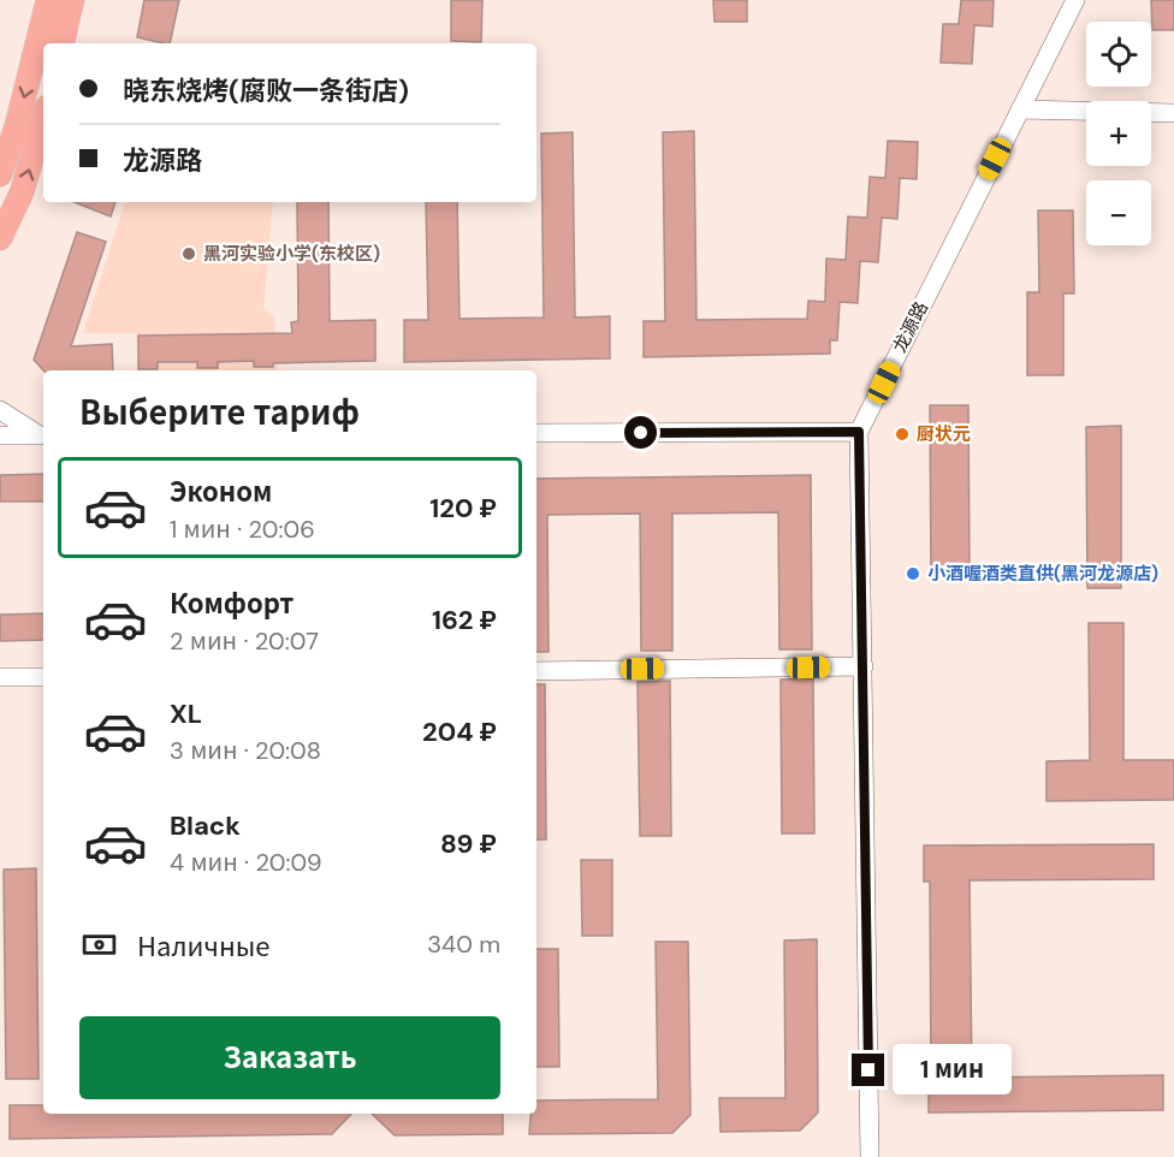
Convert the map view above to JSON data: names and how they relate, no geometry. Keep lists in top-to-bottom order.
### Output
{
  "streets": {
    "street": ["龙源路"]
  },
  "places": ["黑河实验小学(东校区)", "厨状元", "小酒喔酒类直供(黑河龙源店)"],
  "page": {
    "map_buttons": ["+", "−"],
    "banner": ["晓东烧烤(腐败一条街店)", "龙源路"],
    "heading": "Выберите тариф",
    "list": [
      {
        "name": "Эконом",
        "note": "1 мин · 20:06",
        "value": "120 ₽"
      },
      {
        "name": "Комфорт",
        "note": "2 мин · 20:07",
        "value": "162 ₽"
      },
      {
        "name": "XL",
        "note": "3 мин · 20:08",
        "value": "204 ₽"
      },
      {
        "name": "Black",
        "note": "4 мин · 20:09",
        "value": "89 ₽"
      }
    ],
    "pay": ["Наличные", "340 m"],
    "buttons": "Заказать",
    "bubble": "1 мин"
  }
}
